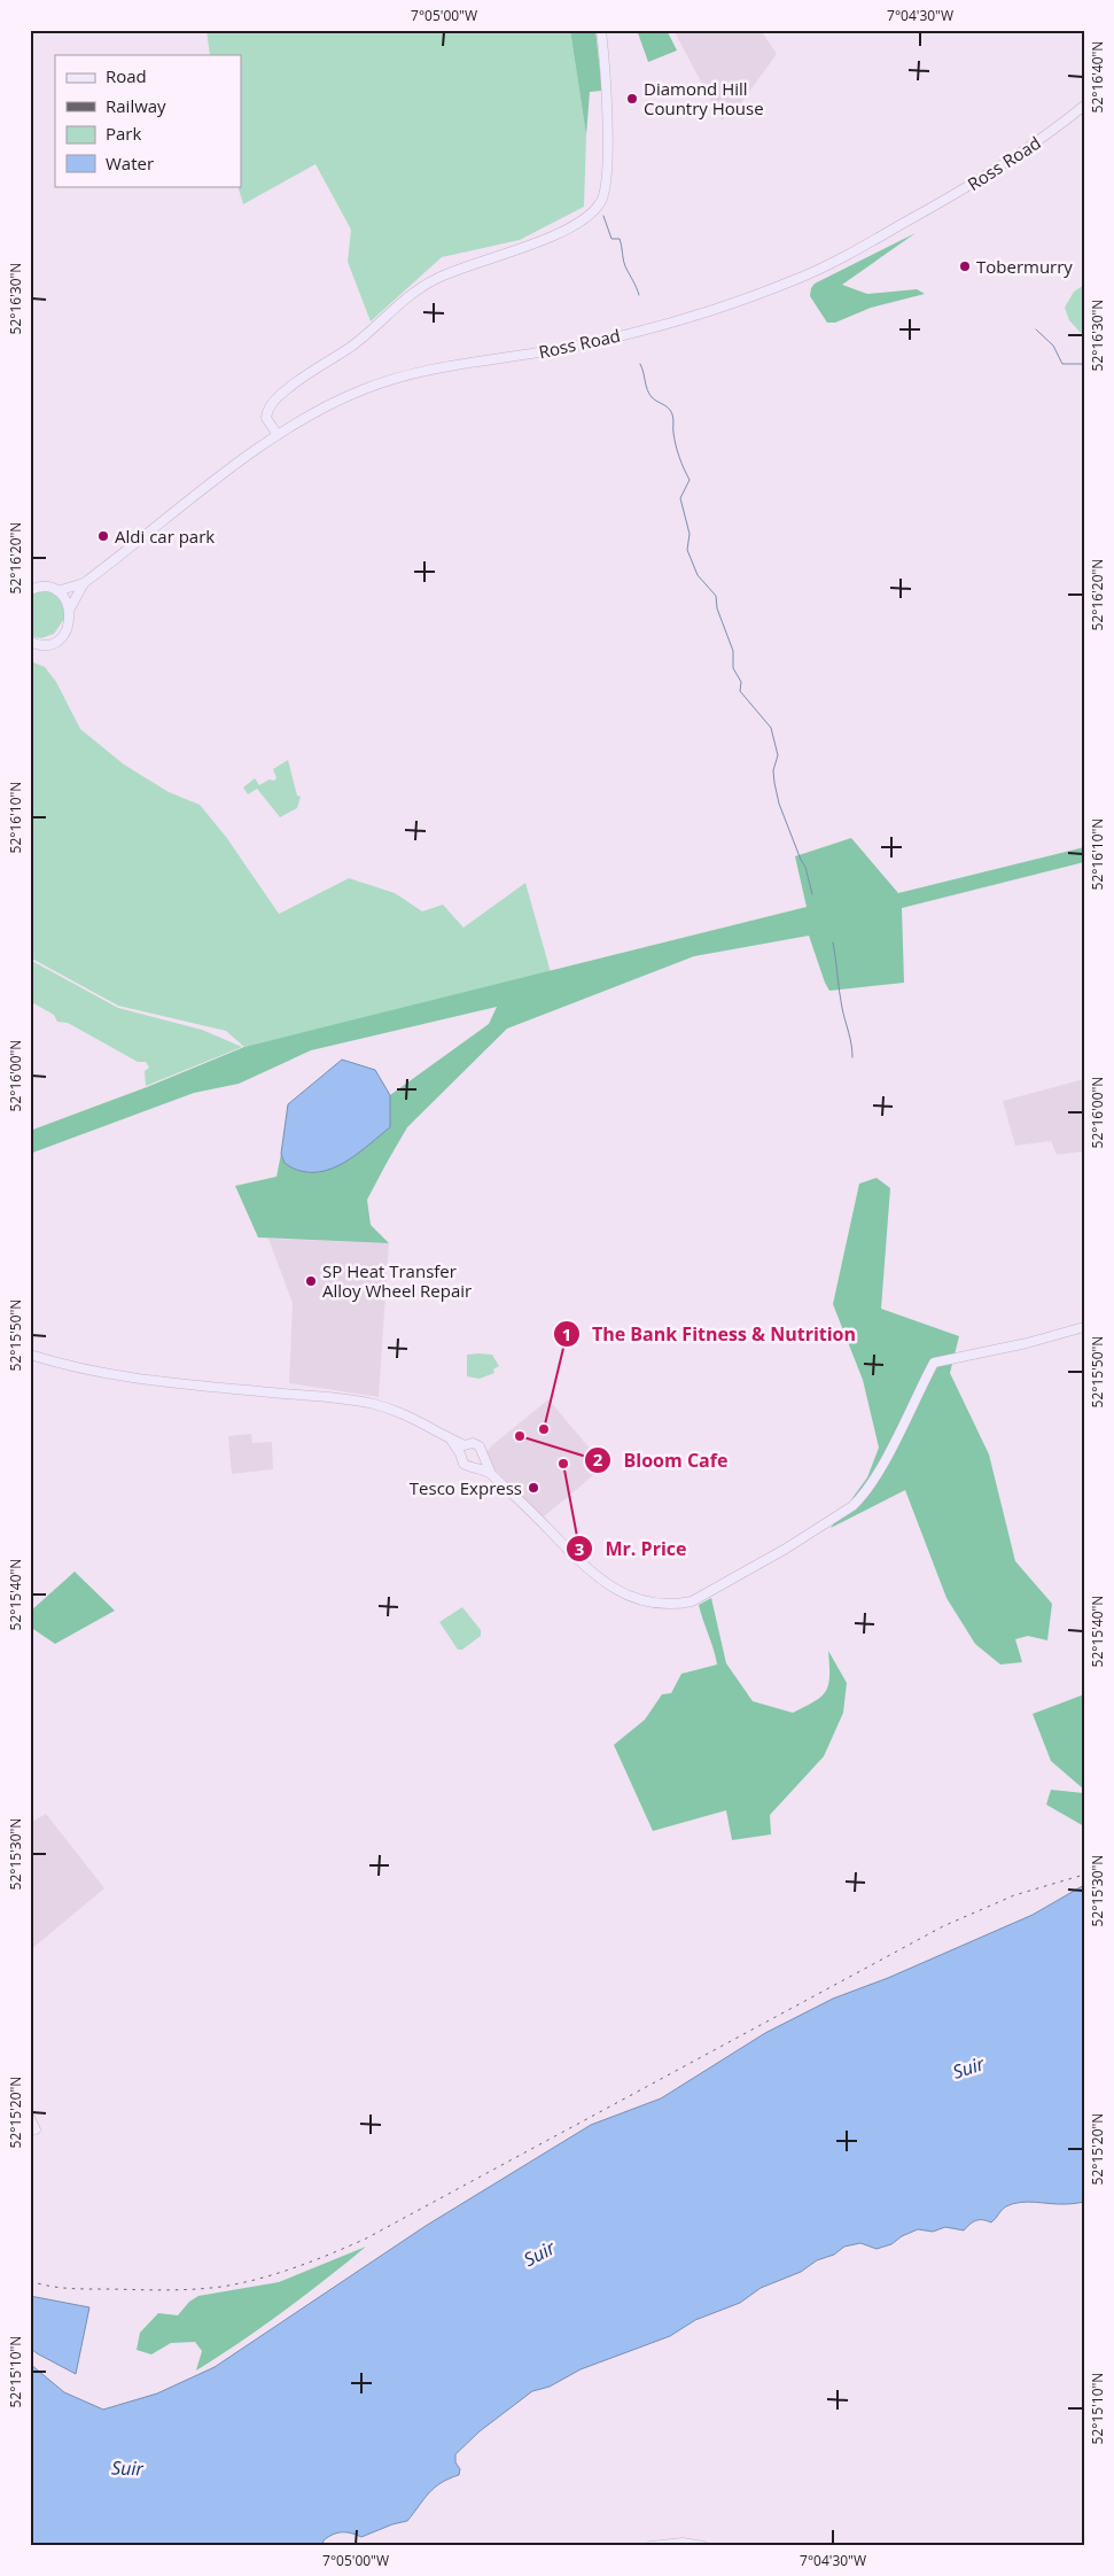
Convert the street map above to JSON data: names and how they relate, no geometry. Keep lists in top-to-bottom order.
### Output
{
  "streets": {
    "street": ["Ross Road"]
  },
  "water": ["Suir"],
  "places": [
    "Diamond Hill Country House",
    "Tobermurry",
    "Aldi car park",
    "SP Heat Transfer Alloy Wheel Repair",
    "The Bank Fitness & Nutrition",
    "Bloom Cafe",
    "Mr. Price",
    "Tesco Express"
  ],
  "legend": [
    "Road",
    "Railway",
    "Park",
    "Water"
  ],
  "coordinates": [
    "7°05'00\"W",
    "7°04'30\"W",
    "52°16'40\"N",
    "52°16'30\"N",
    "52°16'20\"N",
    "52°16'10\"N",
    "52°16'00\"N",
    "52°15'50\"N",
    "52°15'40\"N",
    "52°15'30\"N",
    "52°15'20\"N",
    "52°15'10\"N"
  ]
}
